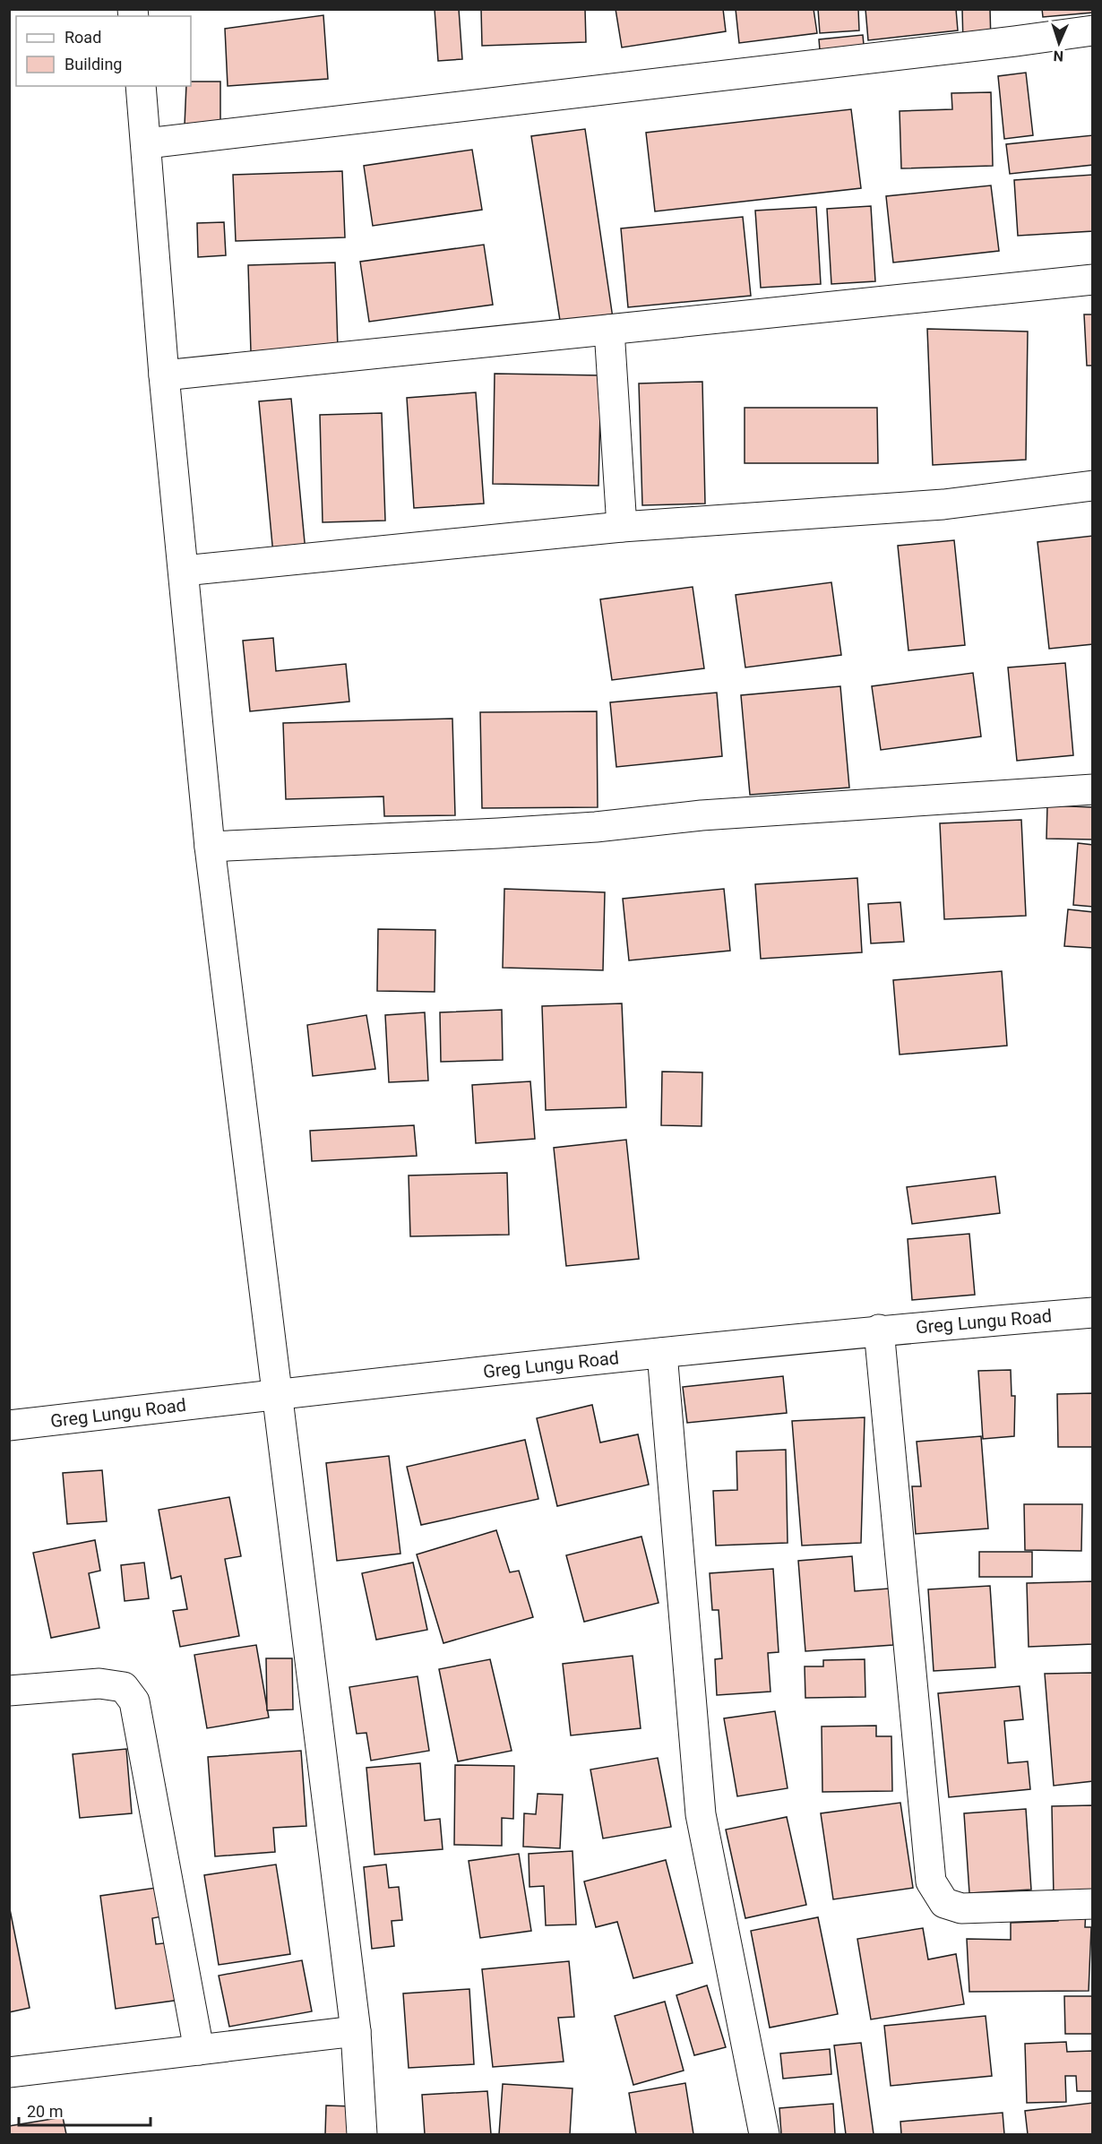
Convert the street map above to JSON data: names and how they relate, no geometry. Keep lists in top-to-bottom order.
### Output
{
  "streets": {
    "street": ["Greg Lungu Road"]
  },
  "legend": ["Road", "Building"],
  "scale_bar": "20 m",
  "north": "bottom"
}
